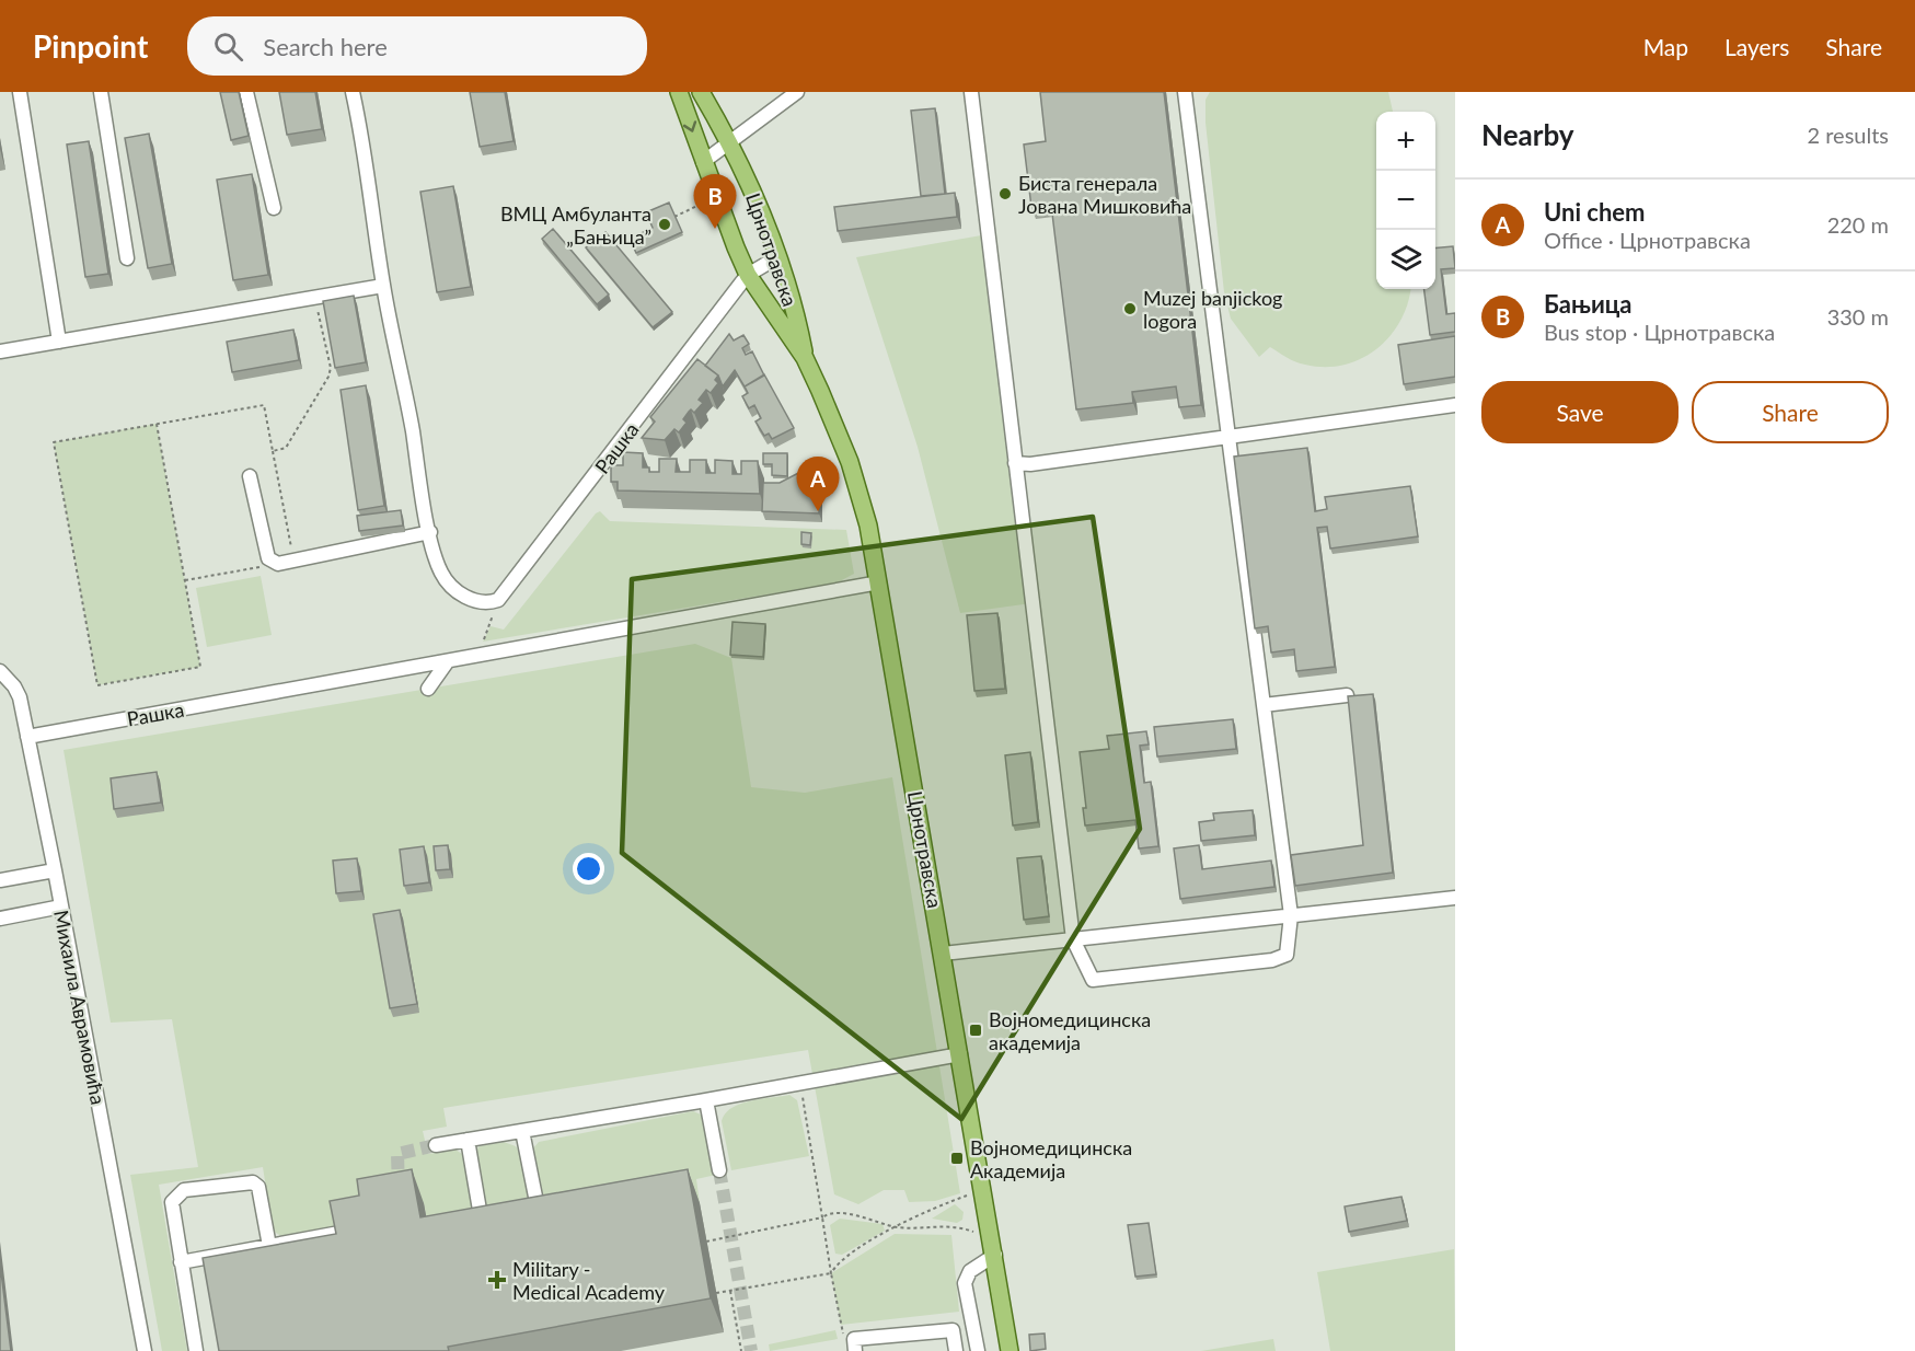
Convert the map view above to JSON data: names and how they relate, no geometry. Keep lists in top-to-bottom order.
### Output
{
  "streets": {
    "main road": ["Црнотравска"],
    "street": ["Рашка", "Михаила Аврамовића"]
  },
  "crossings": [
    ["Црнотравска", "Рашка"],
    ["Рашка", "Михаила Аврамовића"]
  ],
  "places": {
    "other": ["Биста генерала Јована Мишковића", "ВМЦ Амбуланта „Бањица”", "Muzej banjickog logora"],
    "transit": ["Војномедицинска академија", "Војномедицинска Академија"],
    "health": ["Military - Medical Academy"]
  },
  "page": {
    "header": "Pinpoint",
    "search": "Search here",
    "nav": ["Map", "Layers", "Share"],
    "heading": ["Nearby", "2 results"],
    "map_buttons": ["+", "−"],
    "pins": ["B", "A"],
    "list": [
      {
        "mark": "A",
        "name": "Uni chem",
        "note": "Office · Црнотравска",
        "value": "220 m"
      },
      {
        "mark": "B",
        "name": "Бањица",
        "note": "Bus stop · Црнотравска",
        "value": "330 m"
      }
    ],
    "buttons": ["Save", "Share"]
  }
}
